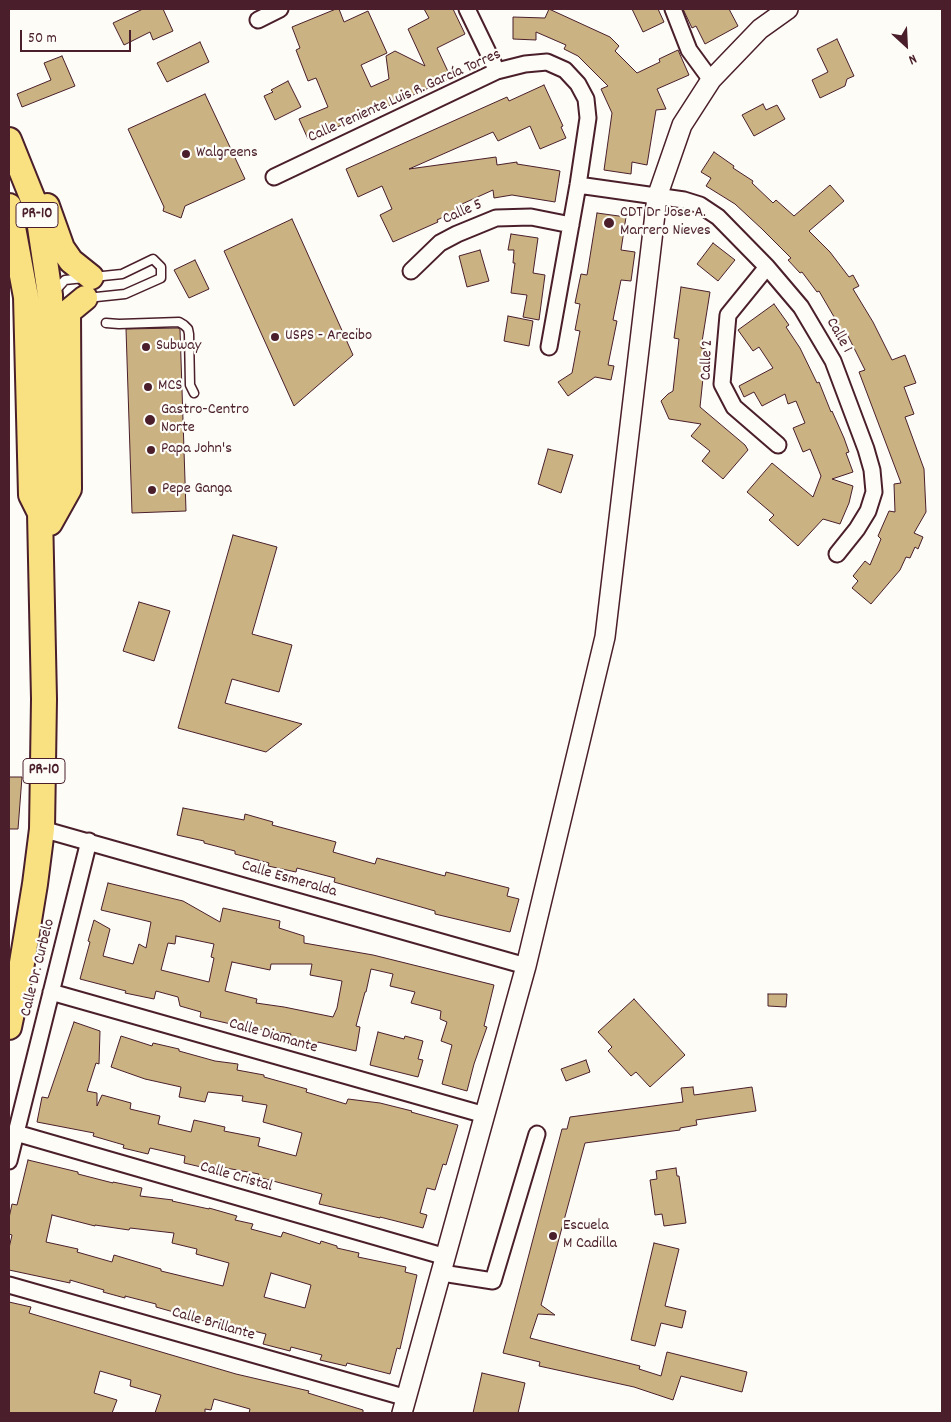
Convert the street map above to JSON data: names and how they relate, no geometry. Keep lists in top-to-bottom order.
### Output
{
  "streets": {
    "main road": ["PR-10"],
    "street": [
      "Calle Teniente Luis R. García Torres",
      "Calle 5",
      "Calle 1",
      "Calle 2",
      "Calle Esmeralda",
      "Calle Dr. Curbelo",
      "Calle Diamante",
      "Calle Cristal",
      "Calle Brillante"
    ]
  },
  "crossings": [
    ["Calle Teniente Luis R. García Torres", "Calle 5"],
    ["Calle Teniente Luis R. García Torres", "Calle 1"],
    ["PR-10", "Calle Esmeralda"],
    ["Calle 1", "Calle 2"],
    ["Calle Esmeralda", "Calle Dr. Curbelo"],
    ["Calle Dr. Curbelo", "Calle Diamante"],
    ["Calle Dr. Curbelo", "Calle Cristal"]
  ],
  "places": [
    "Walgreens",
    "CDT Dr Jose A. Marrero Nieves",
    "USPS - Arecibo",
    "Subway",
    "MCS",
    "Gastro-Centro Norte",
    "Papa John's",
    "Pepe Ganga",
    "Escuela M Cadilla"
  ],
  "scale_bar": "50 m",
  "north": "bottom right"
}
